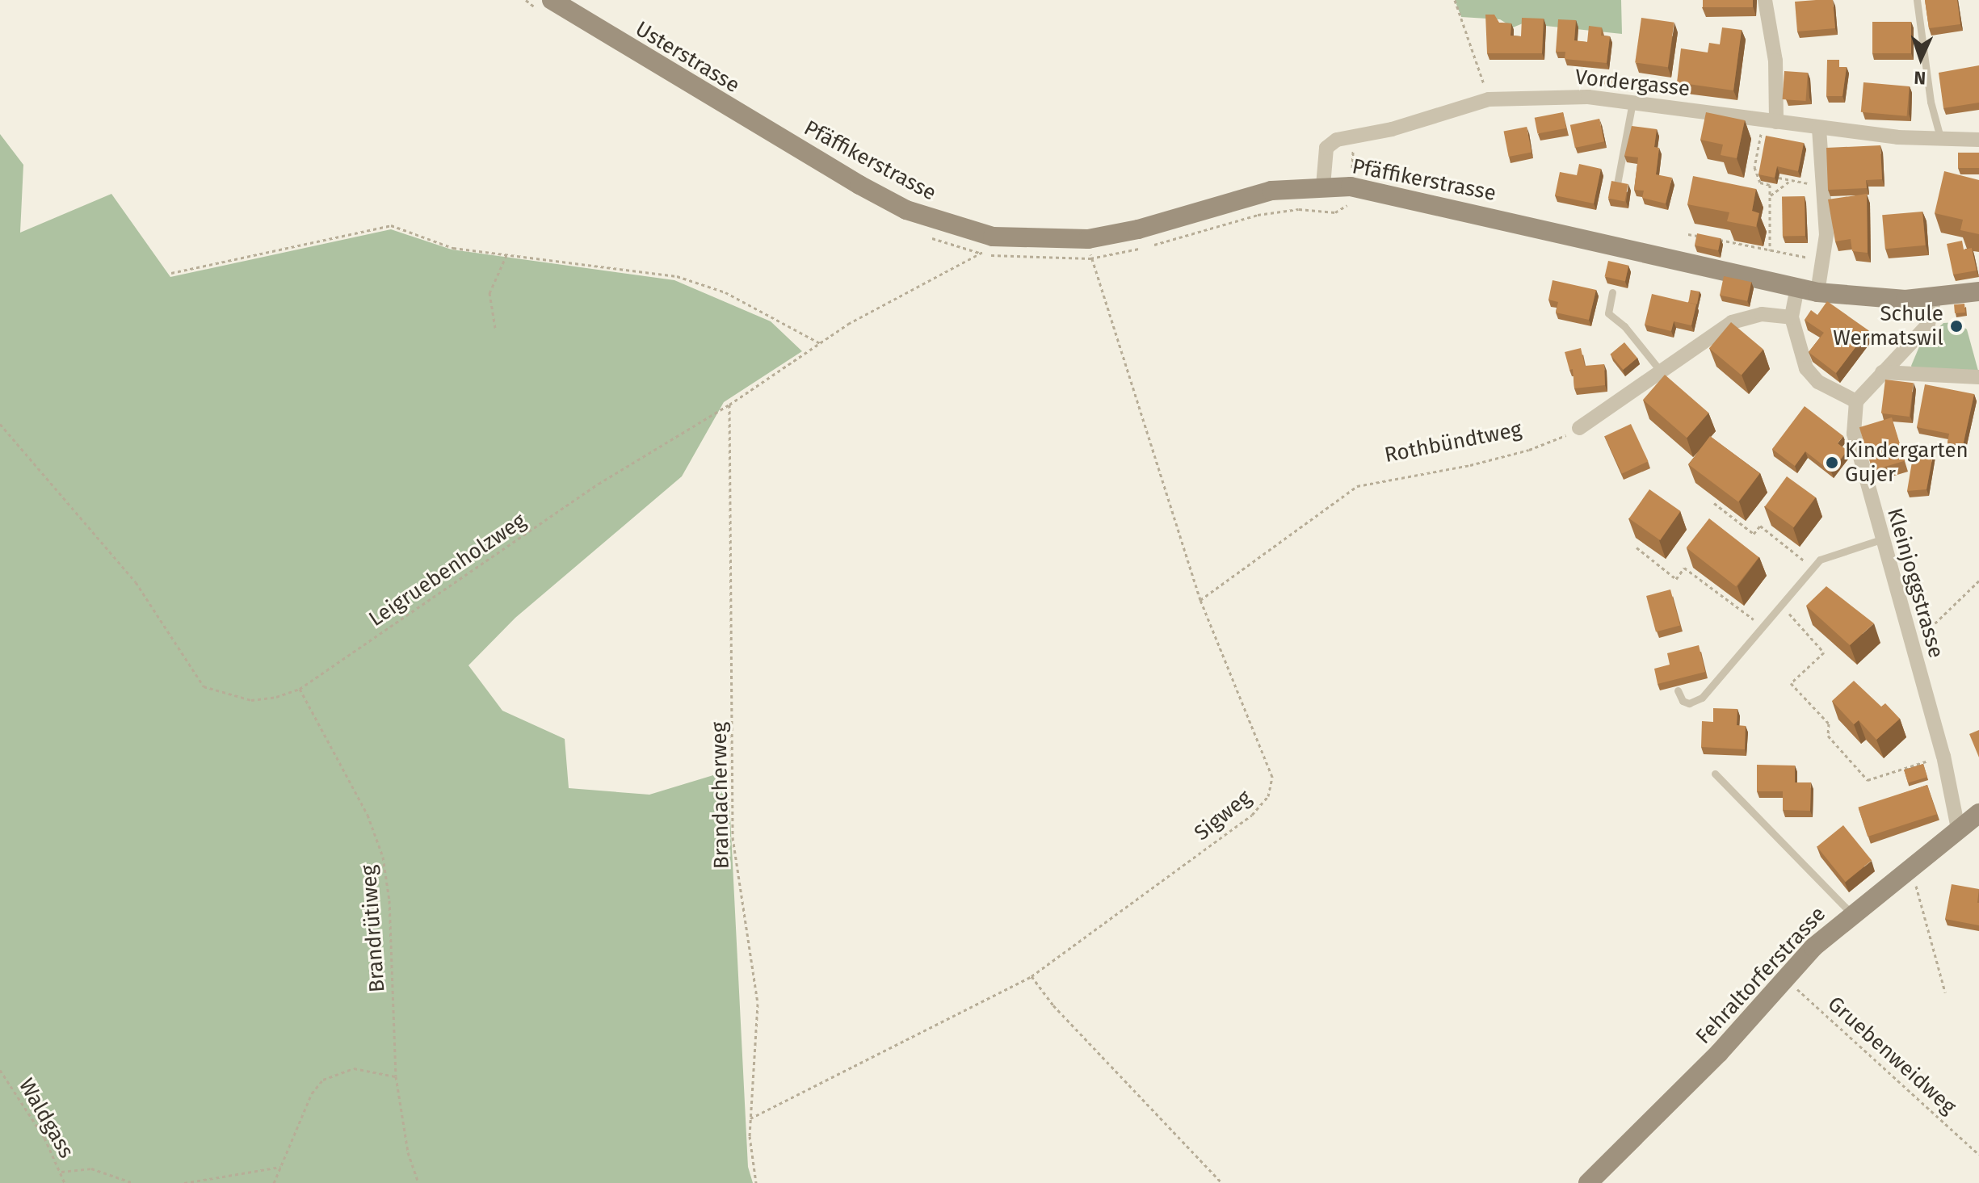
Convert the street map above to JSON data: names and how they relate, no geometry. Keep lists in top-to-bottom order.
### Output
{
  "streets": {
    "main road": ["Usterstrasse", "Pfäffikerstrasse", "Fehraltorferstrasse"],
    "street": ["Vordergasse", "Kleinjoggstrasse"],
    "path": [
      "Rothbündtweg",
      "Leigruebenholzweg",
      "Brandacherweg",
      "Sigweg",
      "Brandrütiweg",
      "Gruebenweidweg",
      "Waldgass"
    ]
  },
  "crossings": [
    ["Usterstrasse", "Pfäffikerstrasse"],
    ["Vordergasse", "Pfäffikerstrasse"],
    ["Rothbündtweg", "Sigweg"],
    ["Leigruebenholzweg", "Brandacherweg"],
    ["Leigruebenholzweg", "Brandrütiweg"],
    ["Kleinjoggstrasse", "Fehraltorferstrasse"],
    ["Brandacherweg", "Sigweg"],
    ["Fehraltorferstrasse", "Gruebenweidweg"]
  ],
  "places": ["Schule Wermatswil", "Kindergarten Gujer"],
  "north": "bottom"
}
